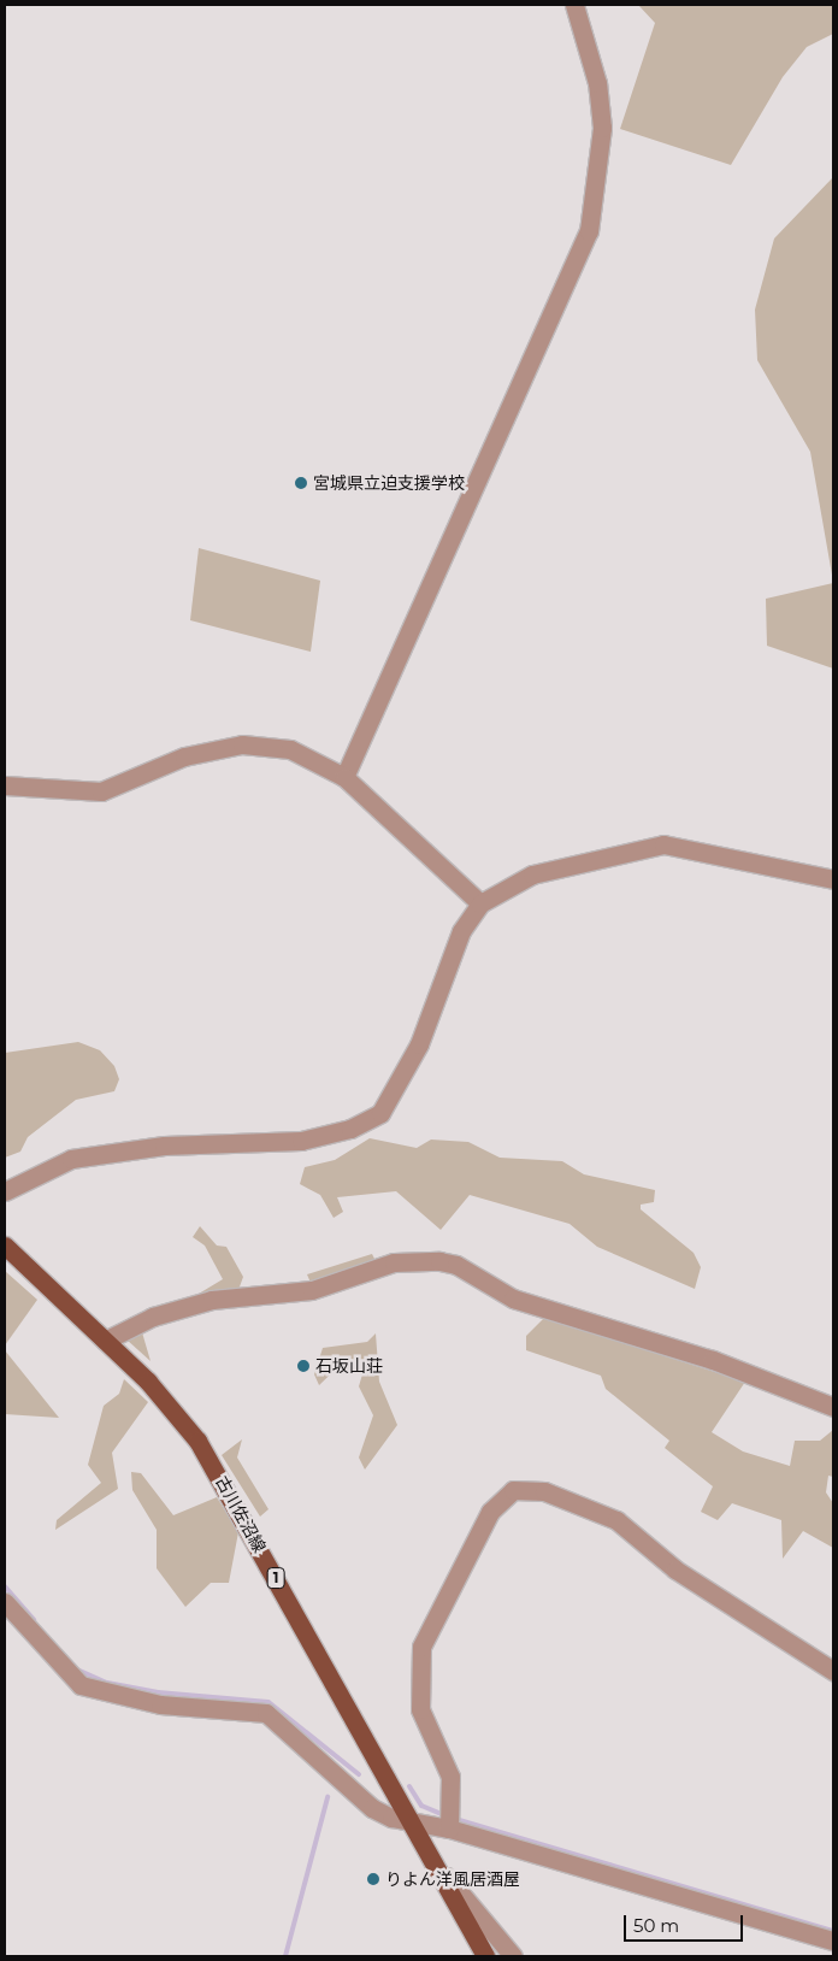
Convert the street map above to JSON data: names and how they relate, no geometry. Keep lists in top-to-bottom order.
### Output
{
  "streets": {
    "main road": ["古川佐沼線", "1"]
  },
  "places": ["宮城県立迫支援学校", "石坂山荘", "りよん洋風居酒屋"],
  "scale_bar": "50 m"
}
